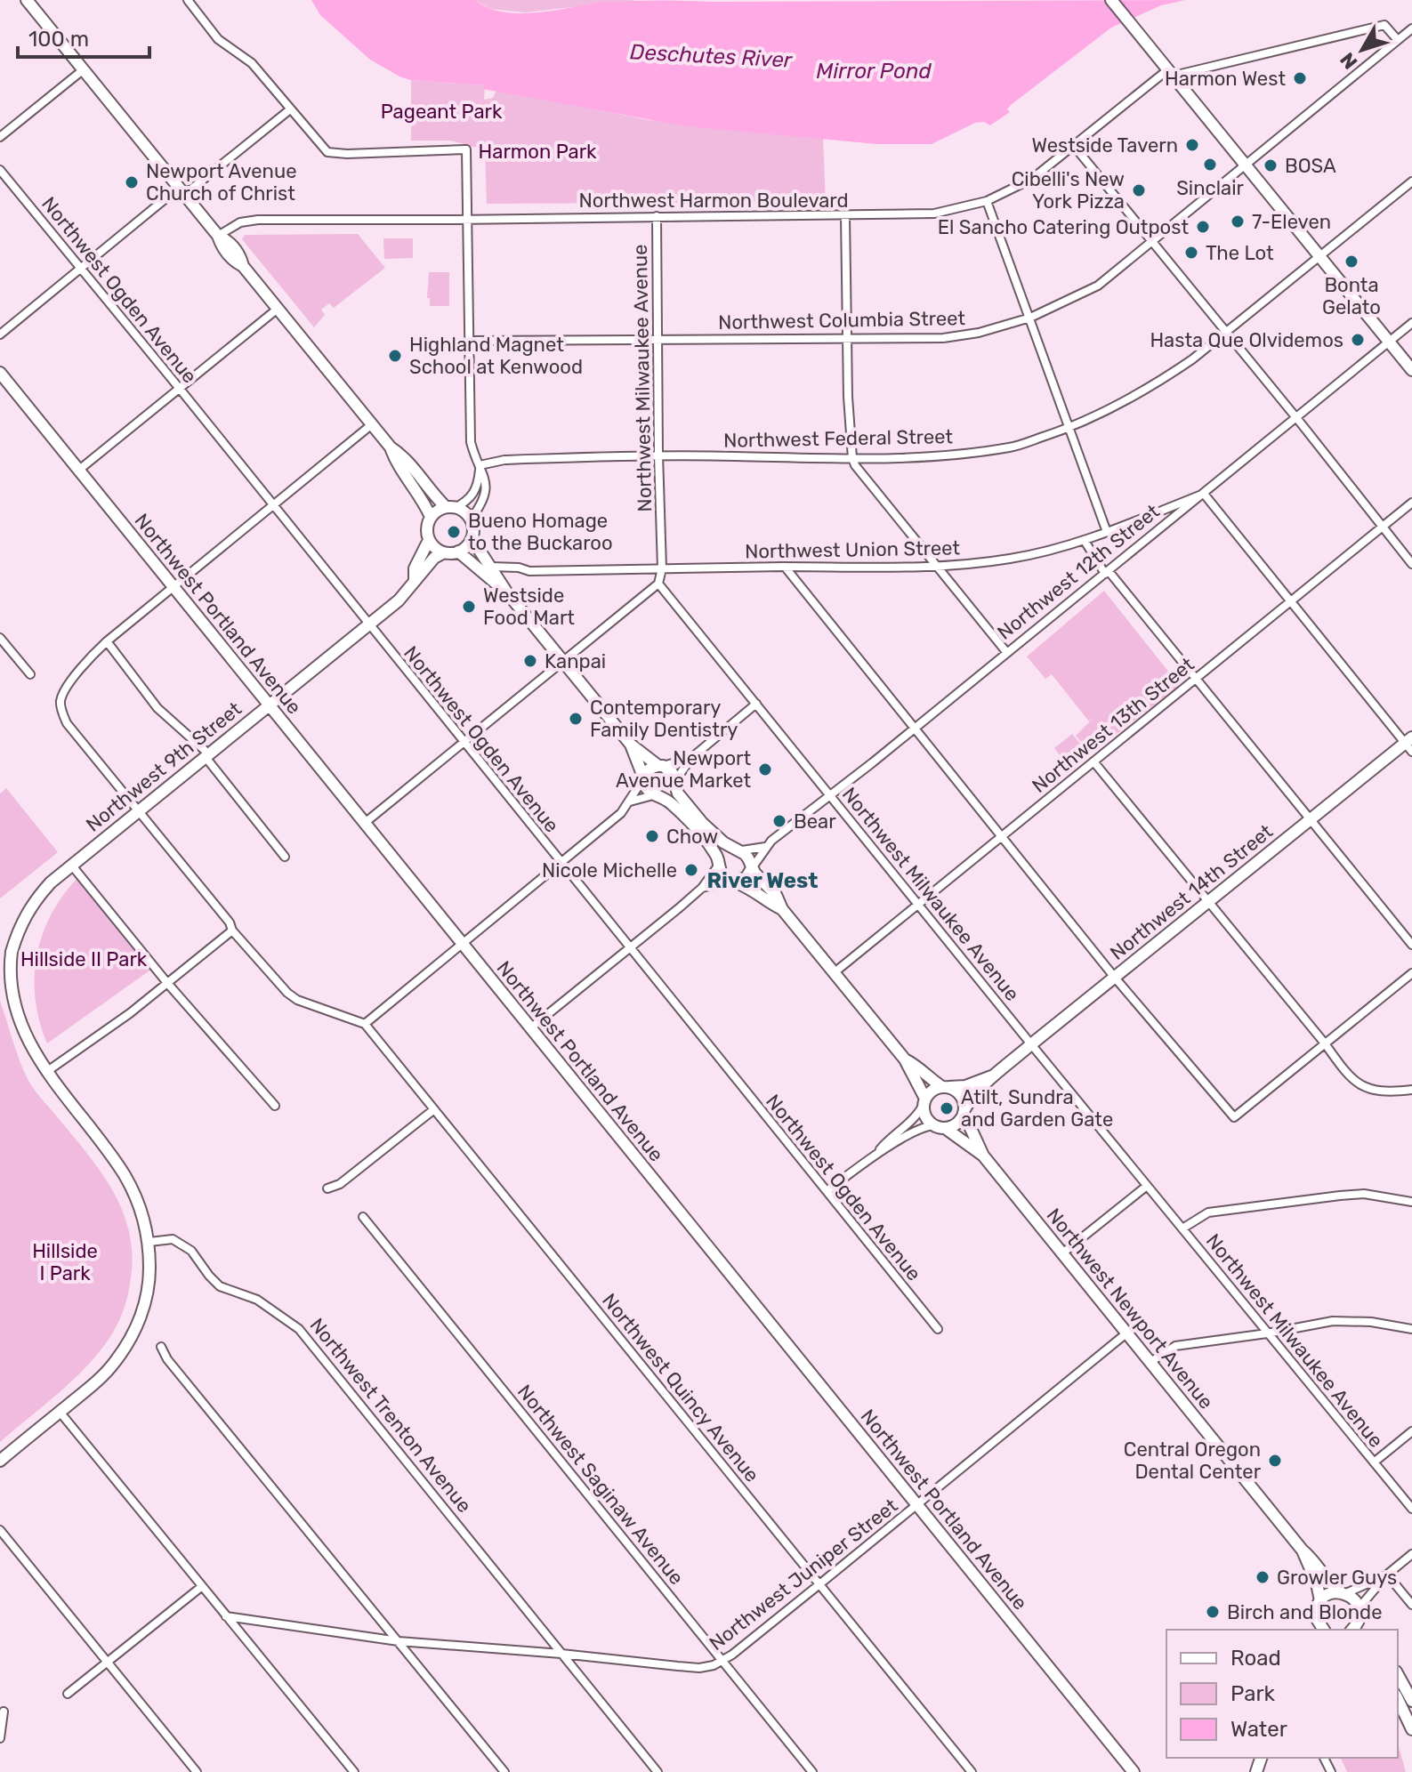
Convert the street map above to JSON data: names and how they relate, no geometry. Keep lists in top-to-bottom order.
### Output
{
  "streets": {
    "street": [
      "Northwest Harmon Boulevard",
      "Northwest Ogden Avenue",
      "Northwest Columbia Street",
      "Northwest Milwaukee Avenue",
      "Northwest Federal Street",
      "Northwest Union Street",
      "Northwest 12th Street",
      "Northwest Portland Avenue",
      "Northwest 13th Street",
      "Northwest 9th Street",
      "Northwest 14th Street",
      "Northwest Newport Avenue",
      "Northwest Quincy Avenue",
      "Northwest Trenton Avenue",
      "Northwest Saginaw Avenue",
      "Northwest Juniper Street"
    ]
  },
  "crossings": [
    ["Northwest Harmon Boulevard", "Northwest Columbia Street"],
    ["Northwest Harmon Boulevard", "Northwest Milwaukee Avenue"],
    ["Northwest Ogden Avenue", "Northwest 9th Street"],
    ["Northwest Columbia Street", "Northwest Milwaukee Avenue"],
    ["Northwest Milwaukee Avenue", "Northwest Federal Street"],
    ["Northwest Milwaukee Avenue", "Northwest Union Street"],
    ["Northwest Milwaukee Avenue", "Northwest 12th Street"],
    ["Northwest Milwaukee Avenue", "Northwest 13th Street"],
    ["Northwest Milwaukee Avenue", "Northwest 14th Street"],
    ["Northwest Union Street", "Northwest 12th Street"],
    ["Northwest Portland Avenue", "Northwest 9th Street"],
    ["Northwest Portland Avenue", "Northwest Juniper Street"],
    ["Northwest 14th Street", "Northwest Newport Avenue"],
    ["Northwest Newport Avenue", "Northwest Juniper Street"],
    ["Northwest Quincy Avenue", "Northwest Juniper Street"],
    ["Northwest Trenton Avenue", "Northwest Juniper Street"],
    ["Northwest Saginaw Avenue", "Northwest Juniper Street"]
  ],
  "districts": ["River West"],
  "water": ["Deschutes River", "Mirror Pond"],
  "parks": [
    "Pageant Park",
    "Harmon Park",
    "Hillside II Park",
    "Hillside I Park"
  ],
  "places": [
    "Harmon West",
    "Westside Tavern",
    "Sinclair",
    "BOSA",
    "Newport Avenue Church of Christ",
    "Cibelli's New York Pizza",
    "7-Eleven",
    "El Sancho Catering Outpost",
    "The Lot",
    "Bonta Gelato",
    "Hasta Que Olvidemos",
    "Highland Magnet School at Kenwood",
    "Bueno Homage to the Buckaroo",
    "Westside Food Mart",
    "Kanpai",
    "Contemporary Family Dentistry",
    "Newport Avenue Market",
    "Bear",
    "Chow",
    "Nicole Michelle",
    "Atilt, Sundra and Garden Gate",
    "Central Oregon Dental Center",
    "Growler Guys",
    "Birch and Blonde"
  ],
  "legend": ["Road", "Park", "Water"],
  "scale_bar": "100 m",
  "north": "bottom left"
}
